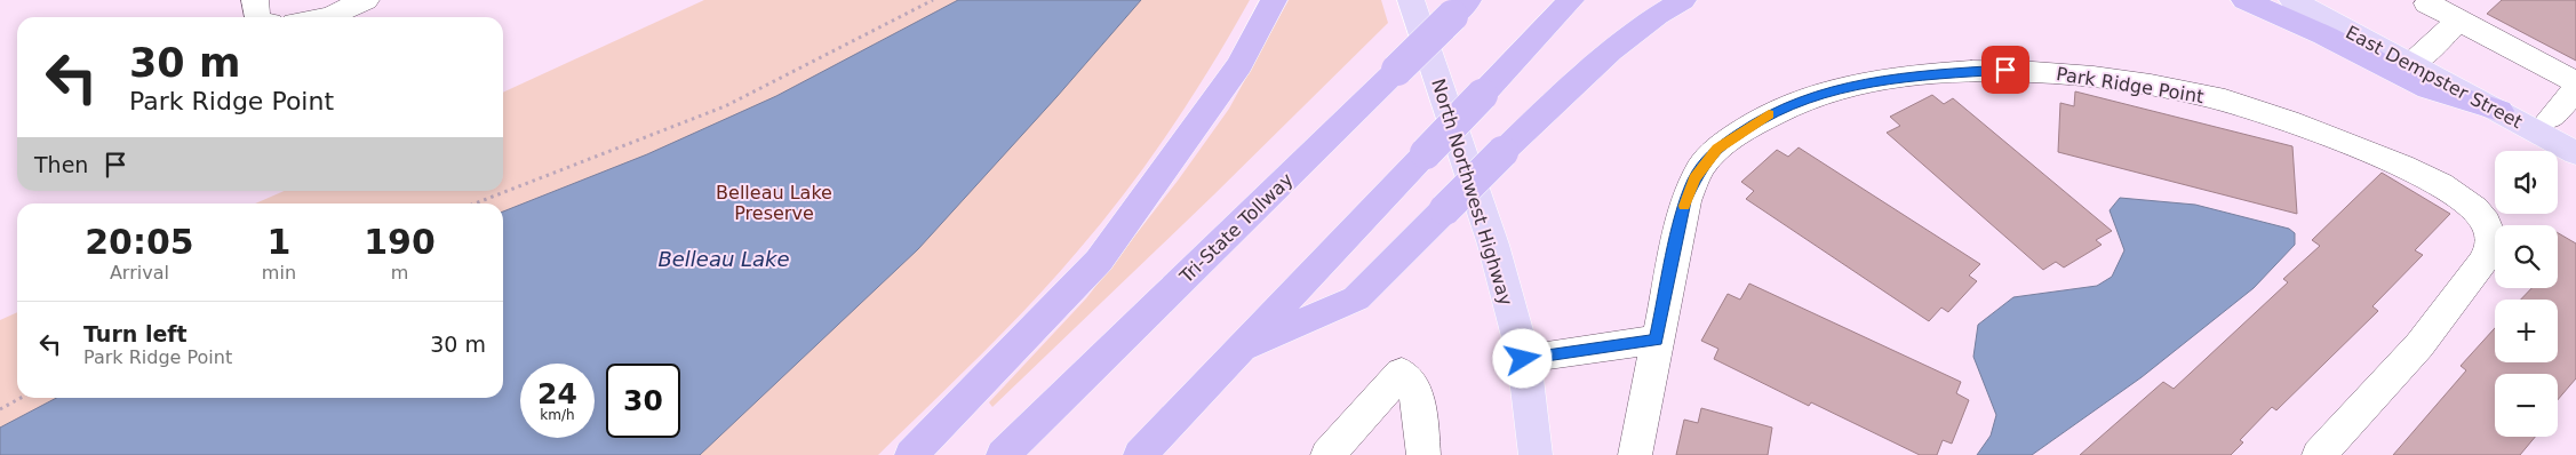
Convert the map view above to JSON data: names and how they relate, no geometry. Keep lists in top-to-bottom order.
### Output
{
  "streets": {
    "highway": ["Tri-State Tollway"],
    "main road": ["East Dempster Street", "North Northwest Highway"],
    "street": ["Park Ridge Point"]
  },
  "water": ["Belleau Lake"],
  "parks": ["Belleau Lake Preserve"],
  "page": {
    "turn": ["30 m", "Park Ridge Point"],
    "then": "Then",
    "map_buttons": ["+", "−"],
    "eta": [
      "20:05",
      "Arrival",
      "1",
      "min",
      "190",
      "m"
    ],
    "list": [
      {
        "name": "Turn left",
        "note": "Park Ridge Point",
        "value": "30 m"
      }
    ],
    "speed": "24 km/h",
    "limit": "30"
  }
}
